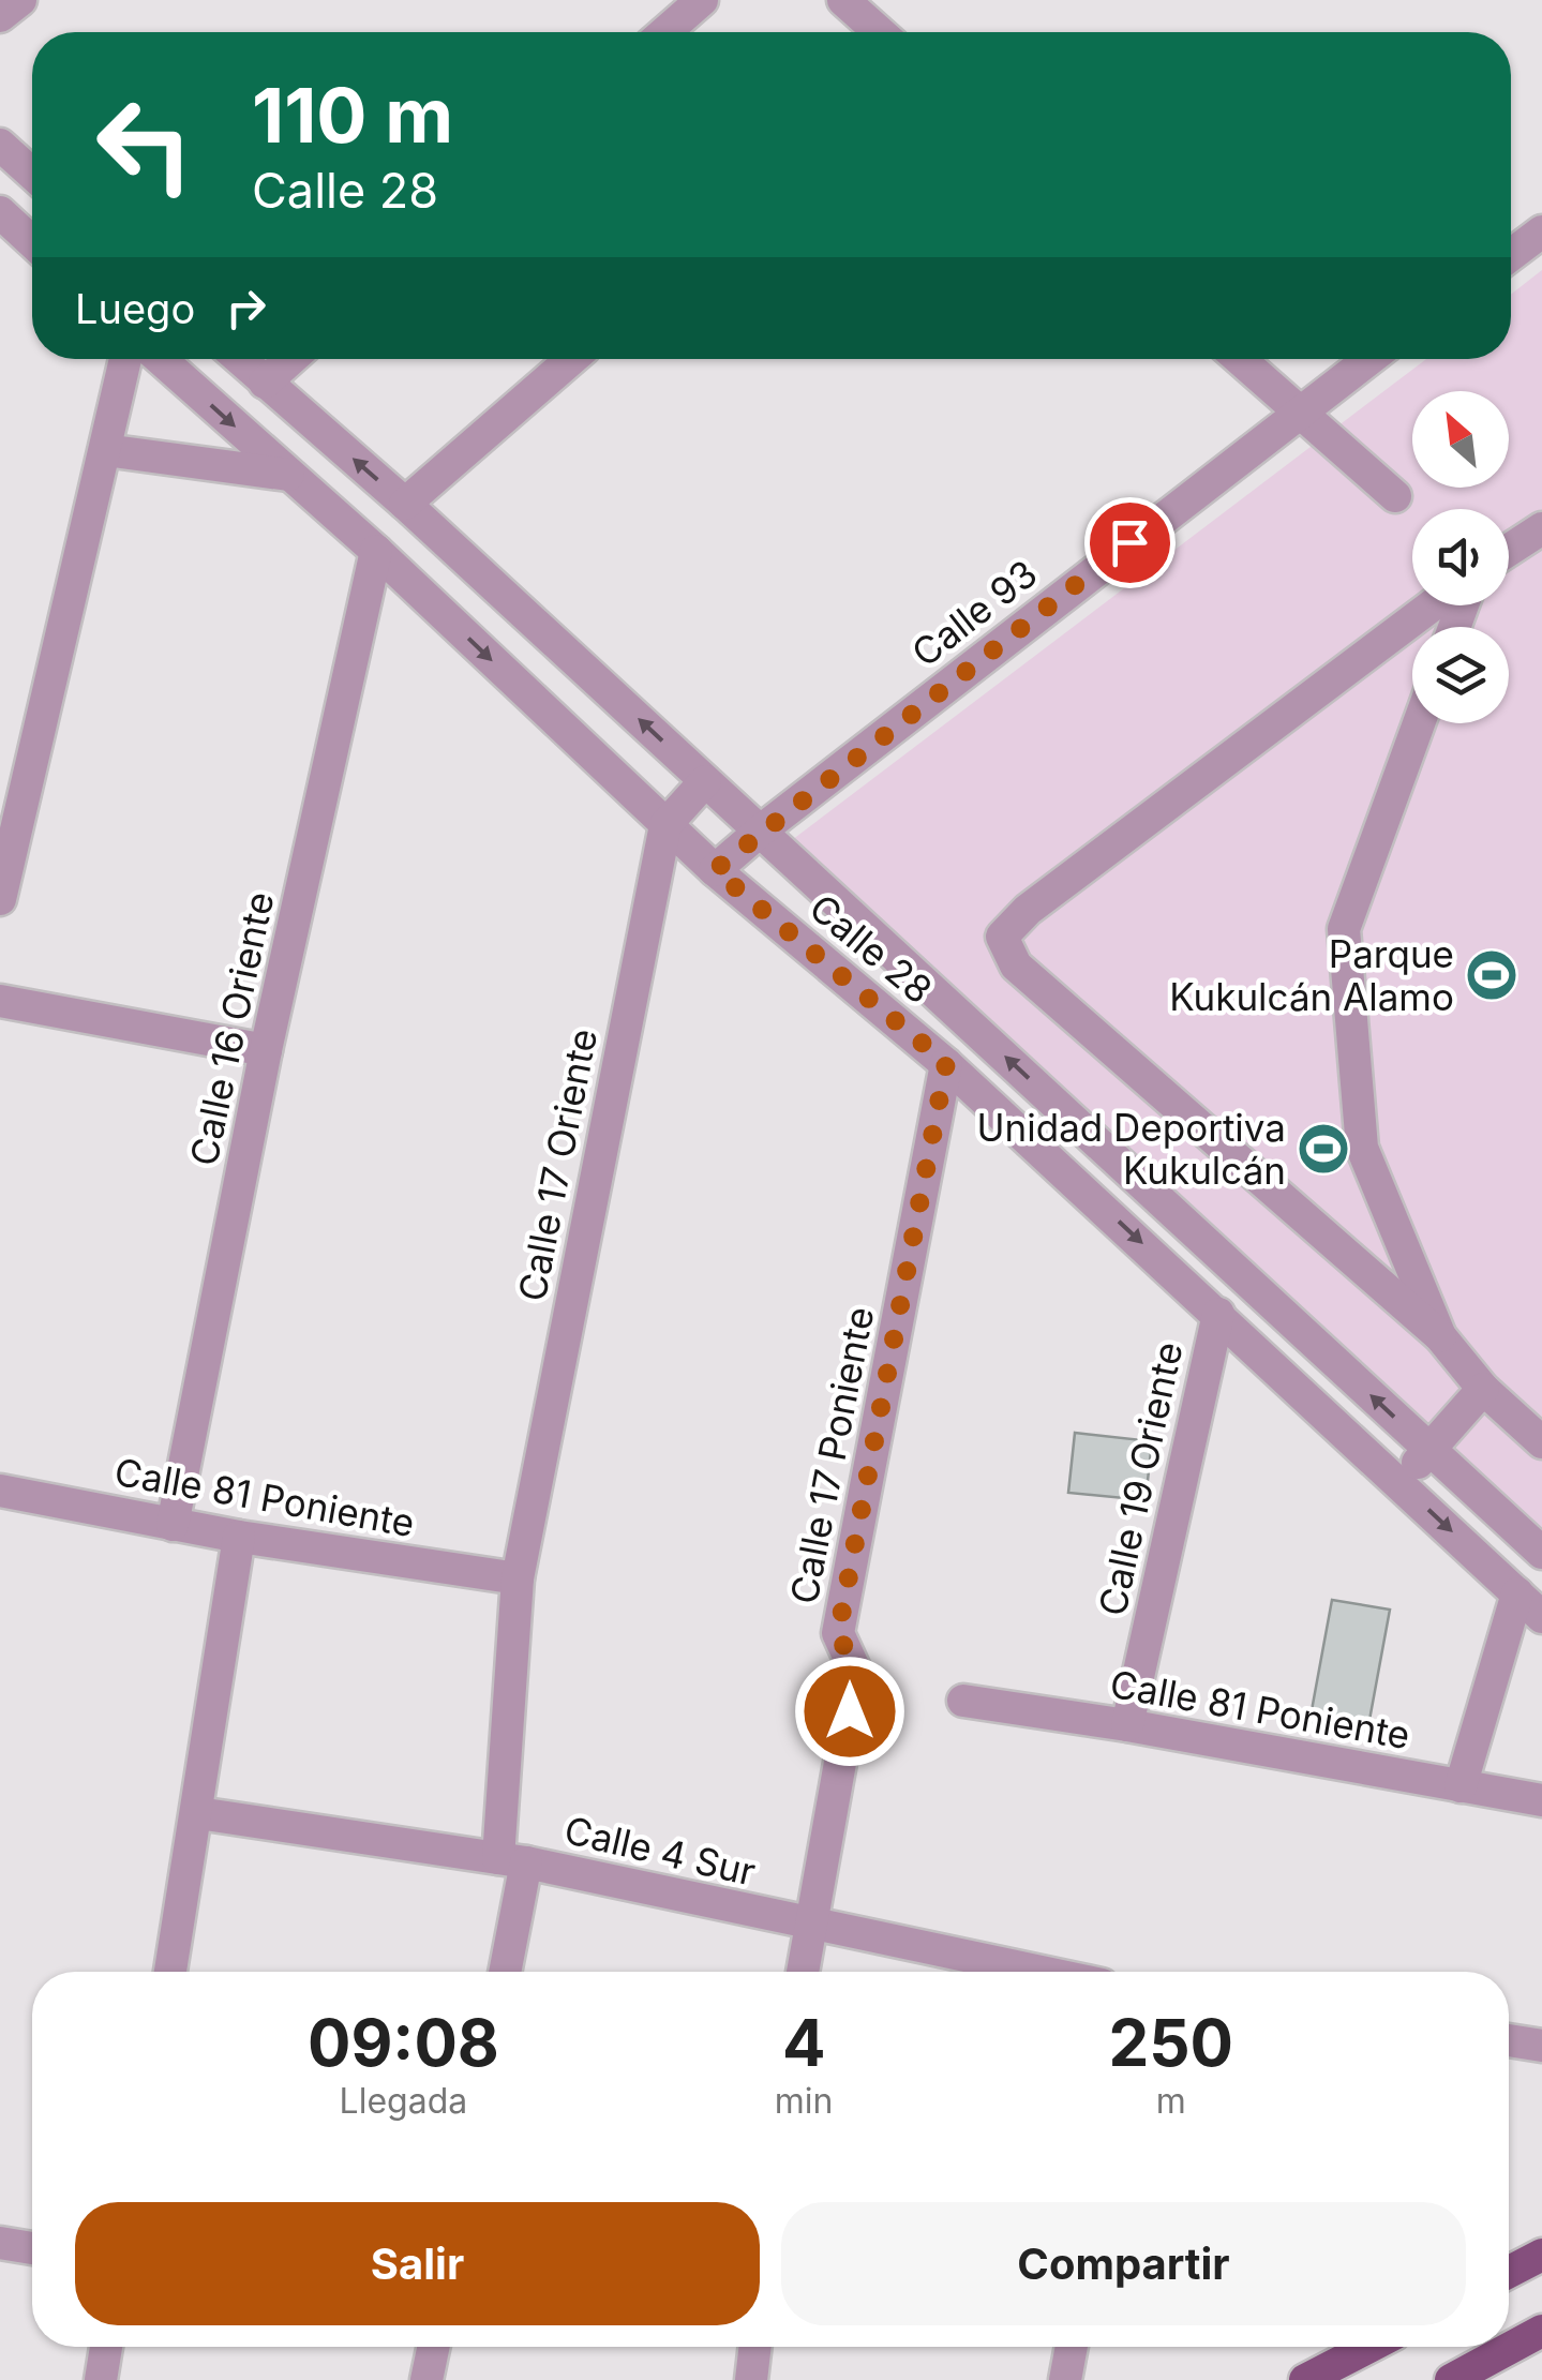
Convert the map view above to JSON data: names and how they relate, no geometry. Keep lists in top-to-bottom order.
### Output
{
  "streets": {
    "street": [
      "Calle 93",
      "Calle 28",
      "Calle 16 Oriente",
      "Calle 17 Oriente",
      "Calle 17 Poniente",
      "Calle 19 Oriente",
      "Calle 81 Poniente",
      "Calle 4 Sur"
    ]
  },
  "crossings": [
    ["Calle 93", "Calle 28"],
    ["Calle 28", "Calle 16 Oriente"],
    ["Calle 28", "Calle 17 Oriente"],
    ["Calle 28", "Calle 17 Poniente"],
    ["Calle 28", "Calle 19 Oriente"],
    ["Calle 16 Oriente", "Calle 81 Poniente"],
    ["Calle 17 Oriente", "Calle 81 Poniente"],
    ["Calle 17 Oriente", "Calle 4 Sur"],
    ["Calle 17 Poniente", "Calle 4 Sur"],
    ["Calle 19 Oriente", "Calle 81 Poniente"]
  ],
  "places": {
    "sports": ["Parque Kukulcán Alamo", "Unidad Deportiva Kukulcán"]
  },
  "north": "top left",
  "page": {
    "turn": ["110 m", "Calle 28"],
    "then": "Luego",
    "eta": [
      "09:08",
      "Llegada",
      "4",
      "min",
      "250",
      "m"
    ],
    "buttons": ["Salir", "Compartir"]
  }
}
